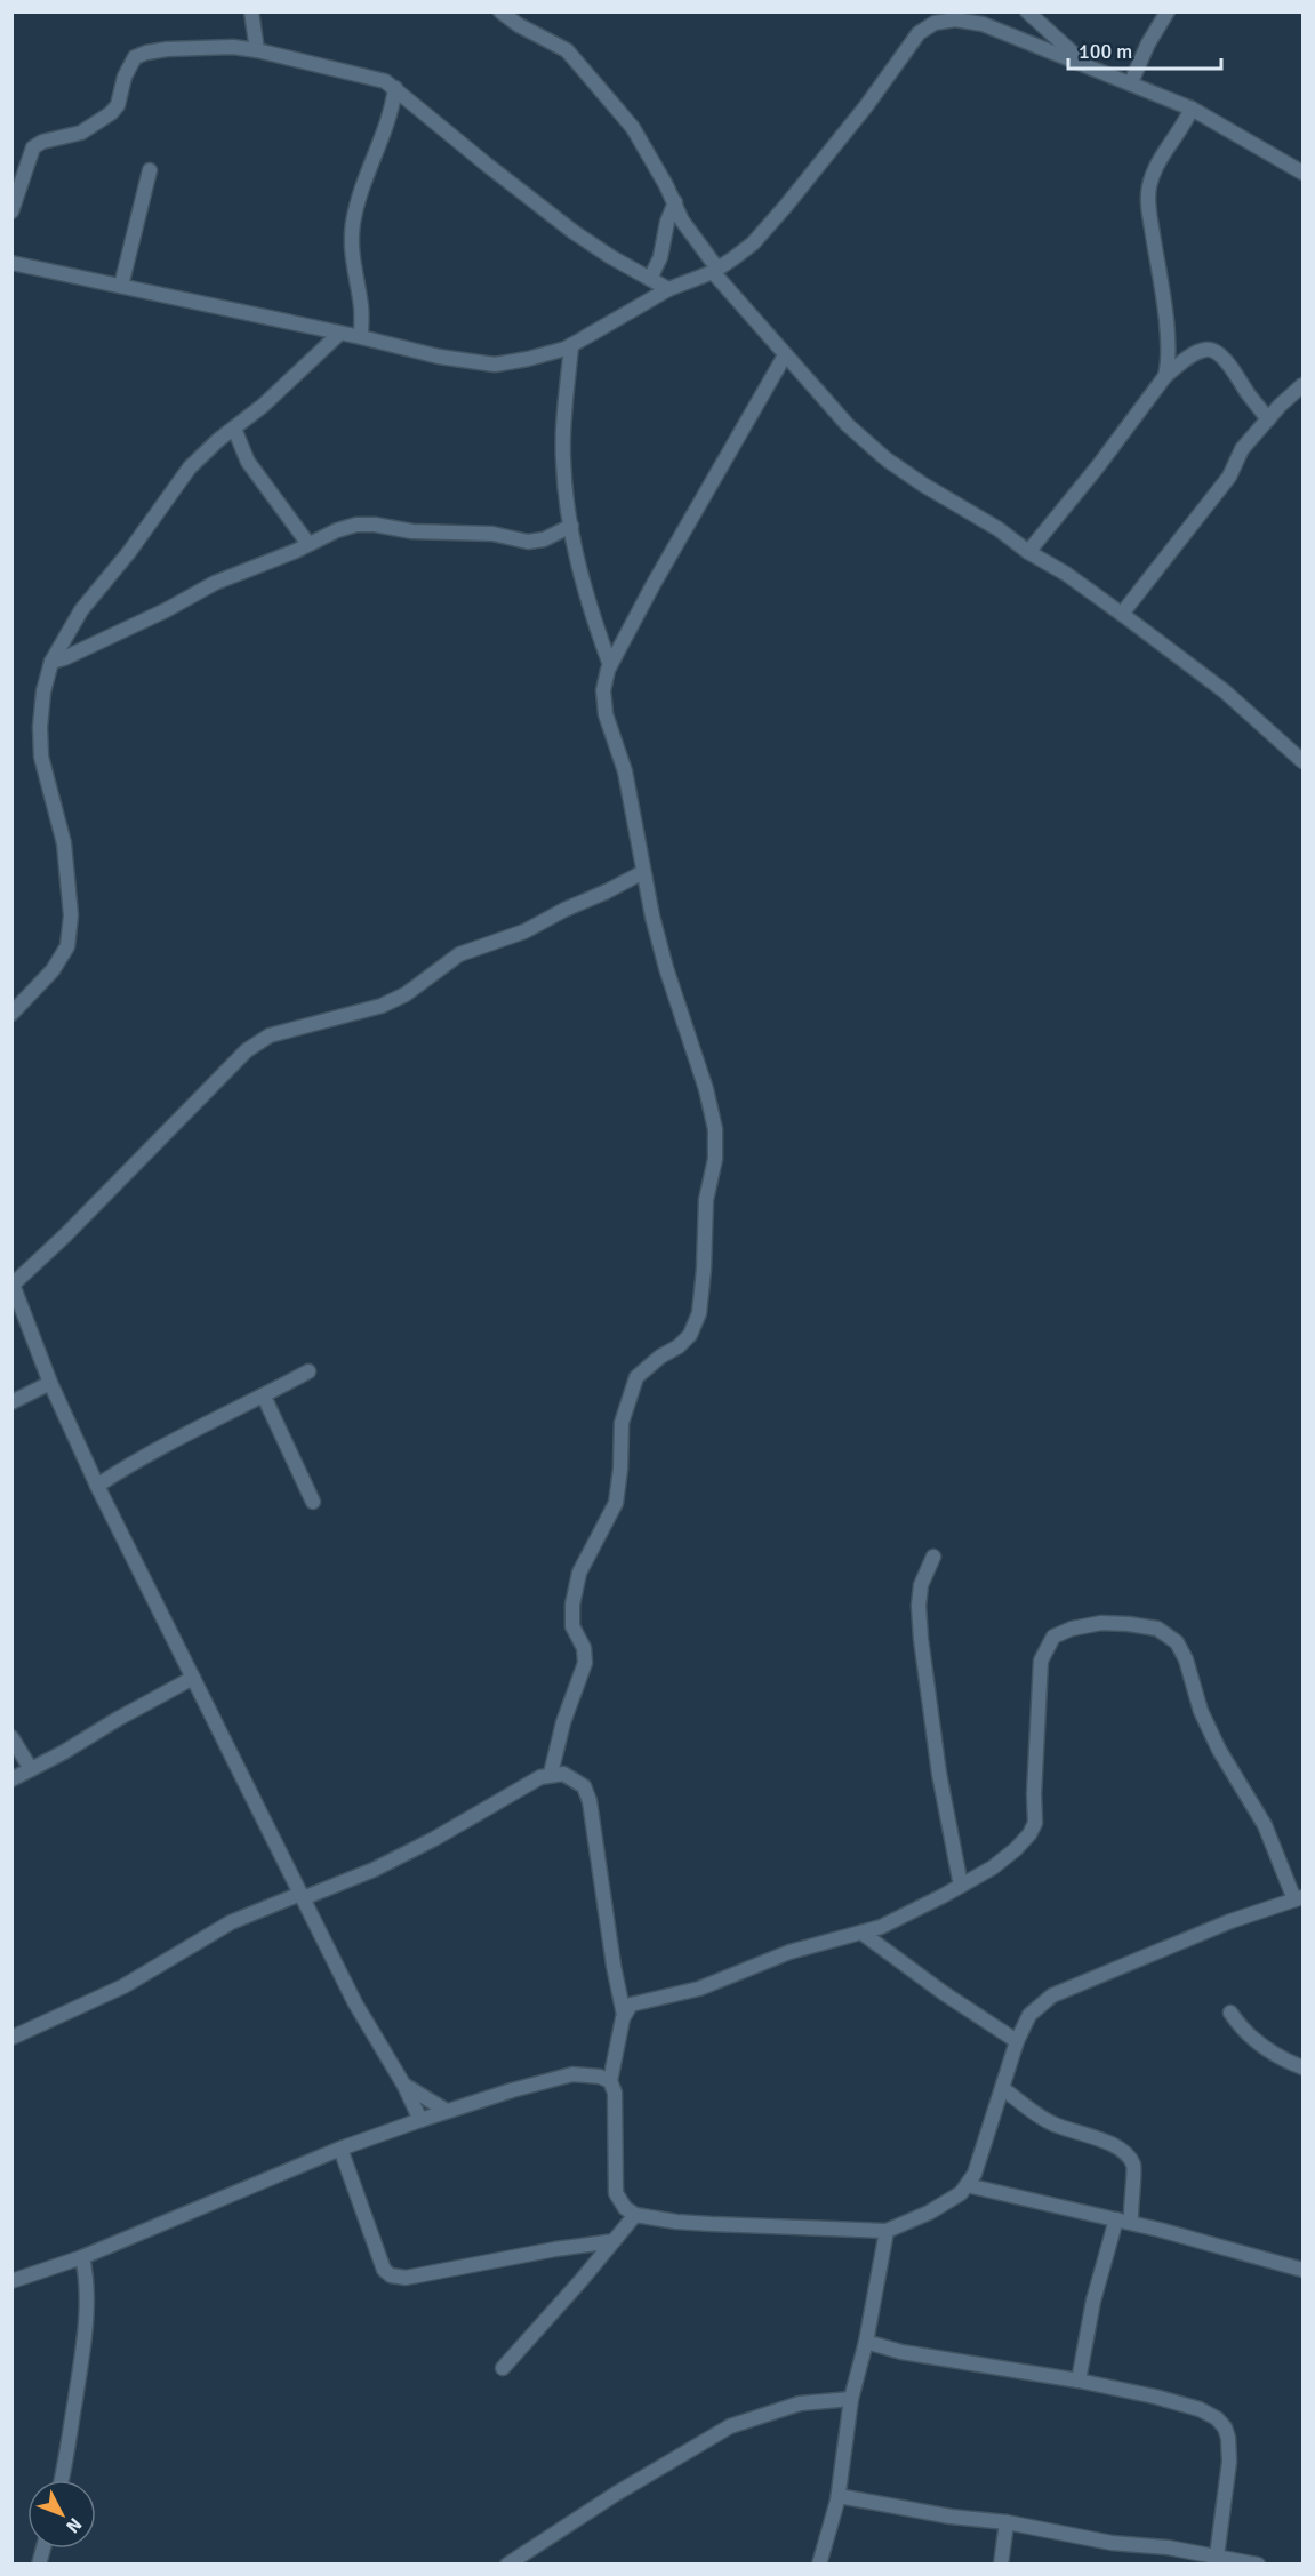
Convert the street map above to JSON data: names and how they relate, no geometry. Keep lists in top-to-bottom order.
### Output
{
  "scale_bar": "100 m",
  "north": "bottom right"
}
